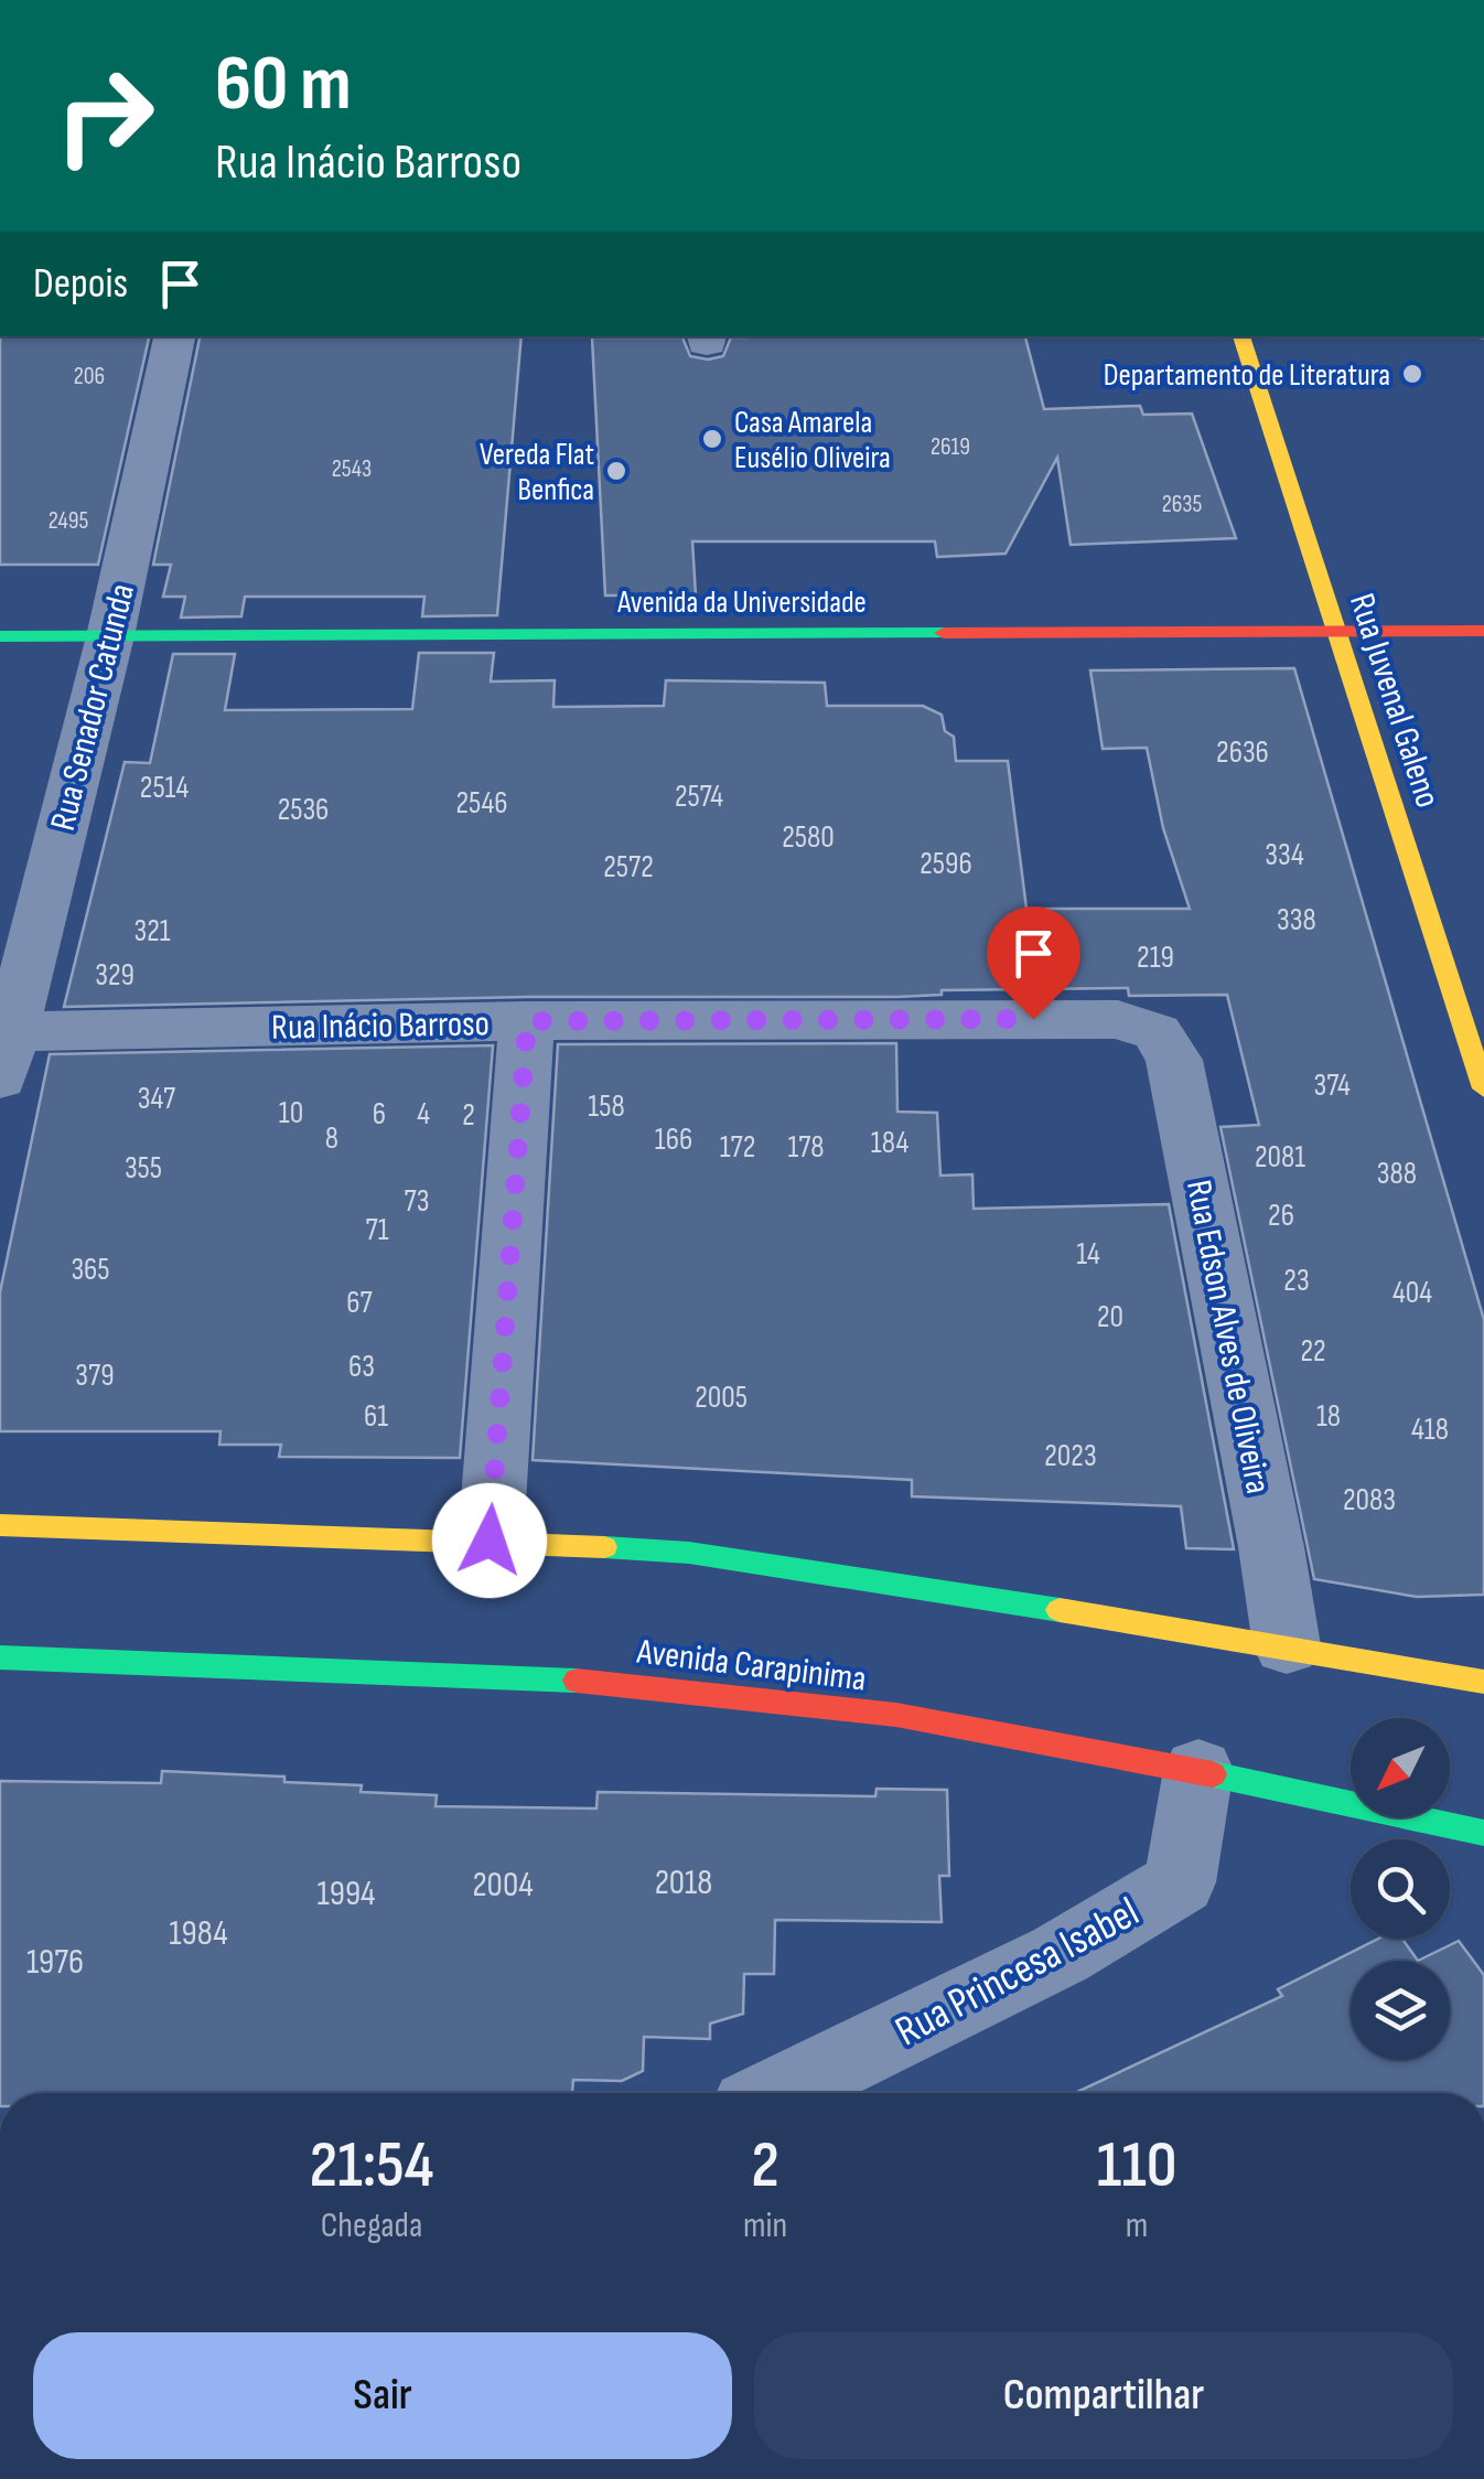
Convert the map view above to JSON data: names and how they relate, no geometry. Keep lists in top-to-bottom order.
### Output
{
  "streets": {
    "main road": ["Avenida da Universidade", "Rua Juvenal Galeno", "Avenida Carapinima"],
    "street": [
      "Rua Senador Catunda",
      "Rua Inácio Barroso",
      "Rua Edson Alves de Oliveira",
      "Rua Princesa Isabel"
    ]
  },
  "crossings": [
    ["Avenida da Universidade", "Rua Juvenal Galeno"],
    ["Avenida da Universidade", "Rua Senador Catunda"],
    ["Rua Senador Catunda", "Rua Inácio Barroso"],
    ["Rua Inácio Barroso", "Rua Edson Alves de Oliveira"],
    ["Avenida Carapinima", "Rua Princesa Isabel"]
  ],
  "places": ["Departamento de Literatura", "Casa Amarela Eusélio Oliveira", "Vereda Flat Benfica"],
  "house_numbers": [
    "206",
    "2619",
    "2543",
    "2635",
    "2495",
    "2636",
    "2514",
    "2574",
    "2546",
    "2536",
    "2580",
    "334",
    "2596",
    "2572",
    "338",
    "321",
    "219",
    "329",
    "374",
    "347",
    "158",
    "10",
    "6",
    "4",
    "2",
    "8",
    "166",
    "184",
    "172",
    "178",
    "2081",
    "355",
    "388",
    "73",
    "26",
    "71",
    "14",
    "365",
    "23",
    "404",
    "67",
    "20",
    "22",
    "63",
    "379",
    "2005",
    "61",
    "18",
    "418",
    "2023",
    "2083",
    "2018",
    "2004",
    "1994",
    "1984",
    "1976"
  ],
  "north": "bottom left",
  "page": {
    "turn": ["60 m", "Rua Inácio Barroso"],
    "then": "Depois",
    "eta": [
      "21:54",
      "Chegada",
      "2",
      "min",
      "110",
      "m"
    ],
    "buttons": ["Sair", "Compartilhar"]
  }
}
